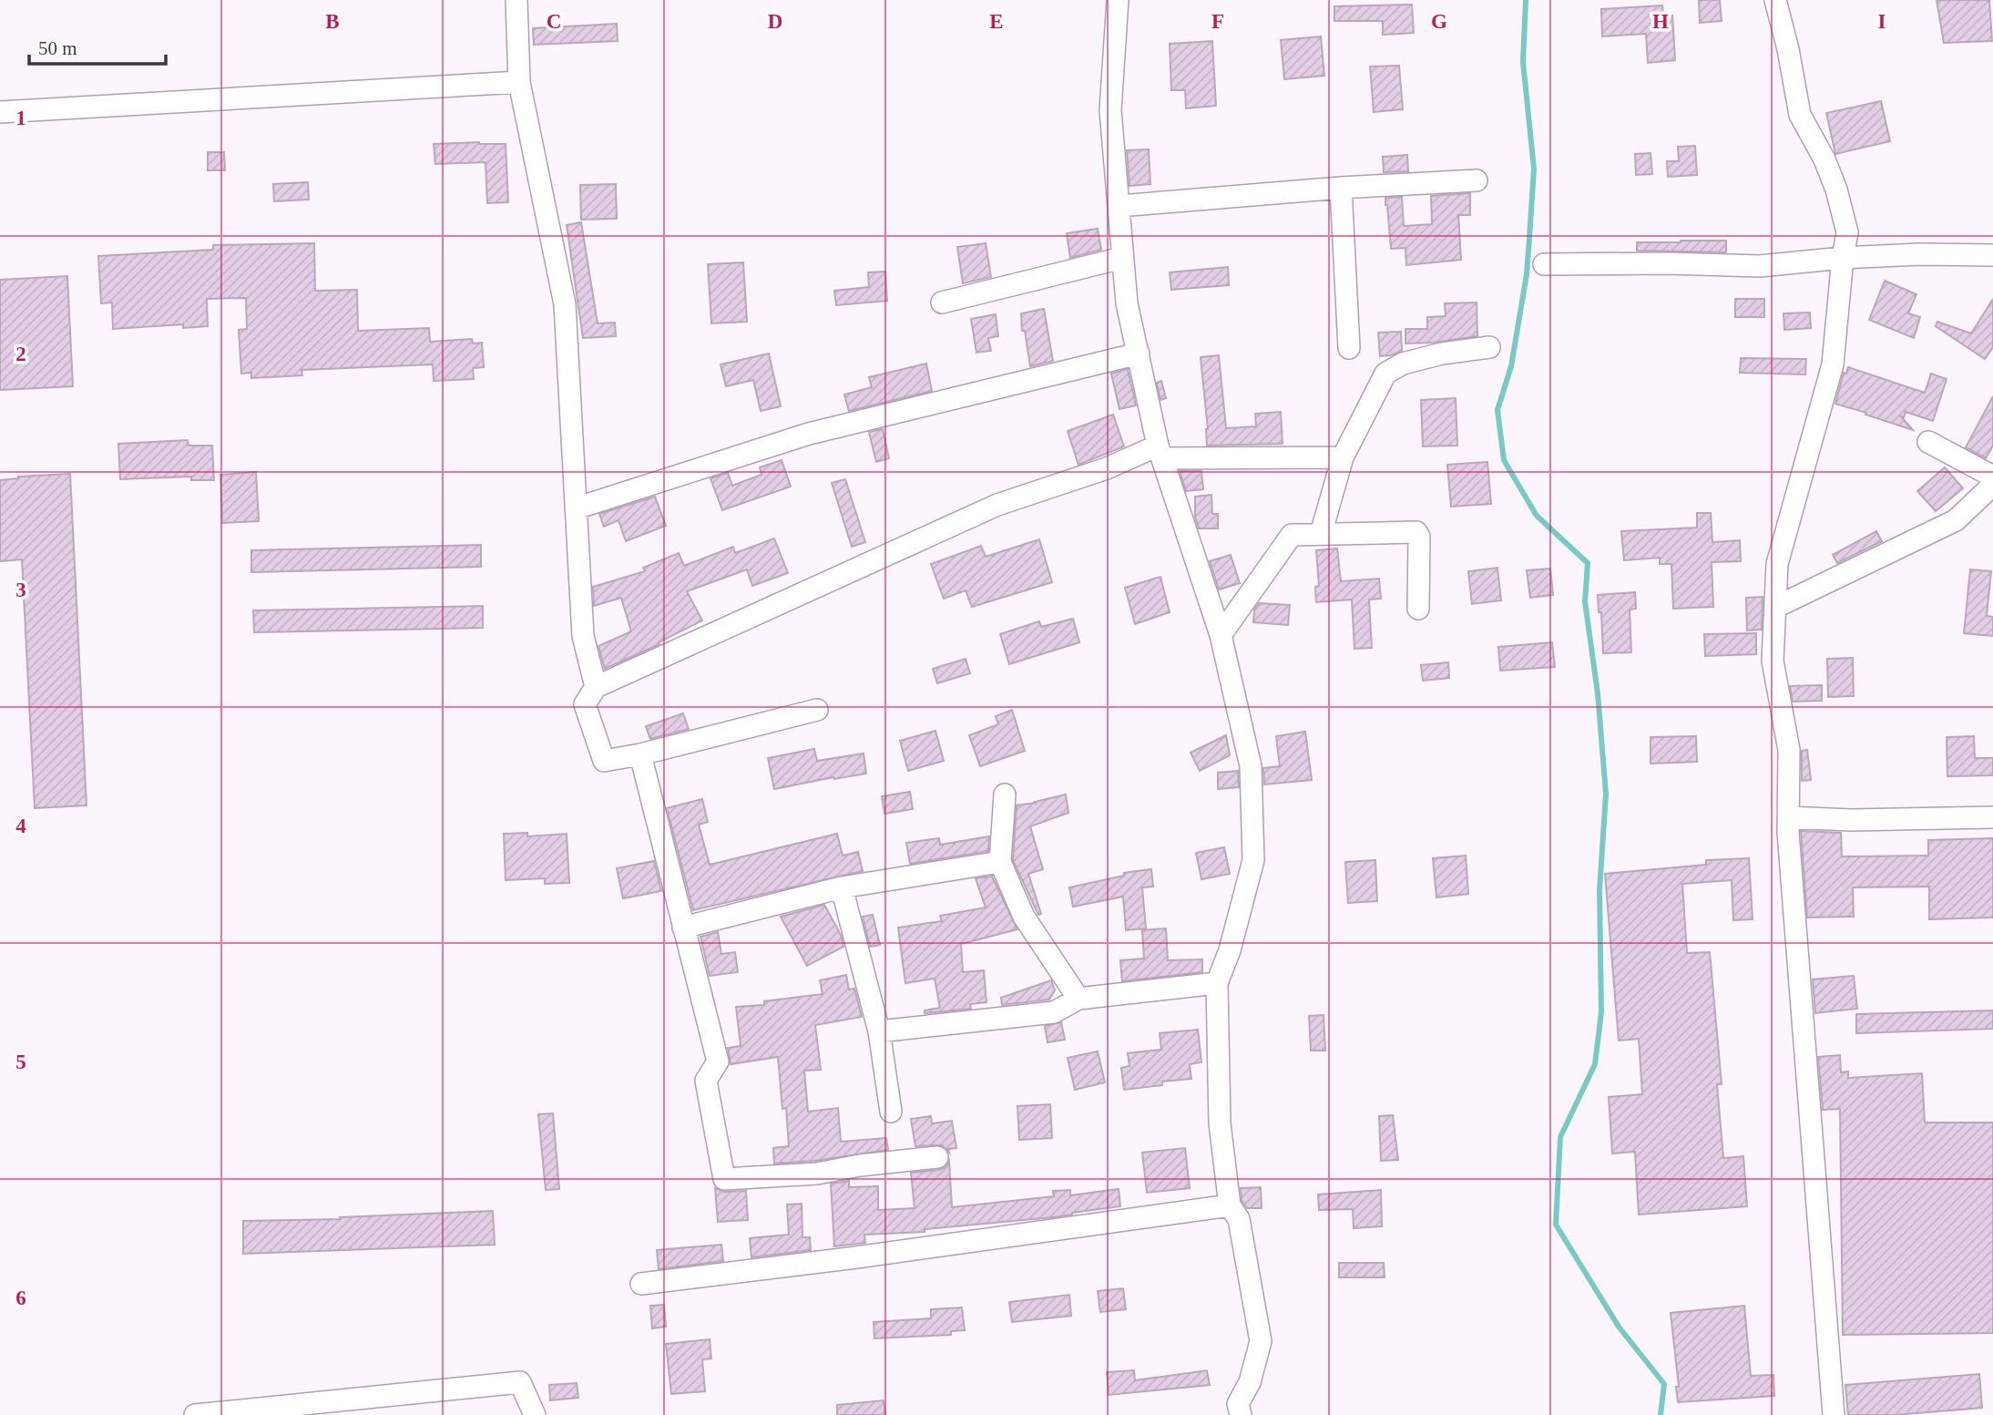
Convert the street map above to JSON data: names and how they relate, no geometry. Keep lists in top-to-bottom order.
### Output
{
  "scale_bar": "50 m",
  "grid": {
    "columns": [
      "B",
      "C",
      "D",
      "E",
      "F",
      "G",
      "H",
      "I"
    ],
    "rows": [
      "1",
      "2",
      "3",
      "4",
      "5",
      "6"
    ]
  }
}
